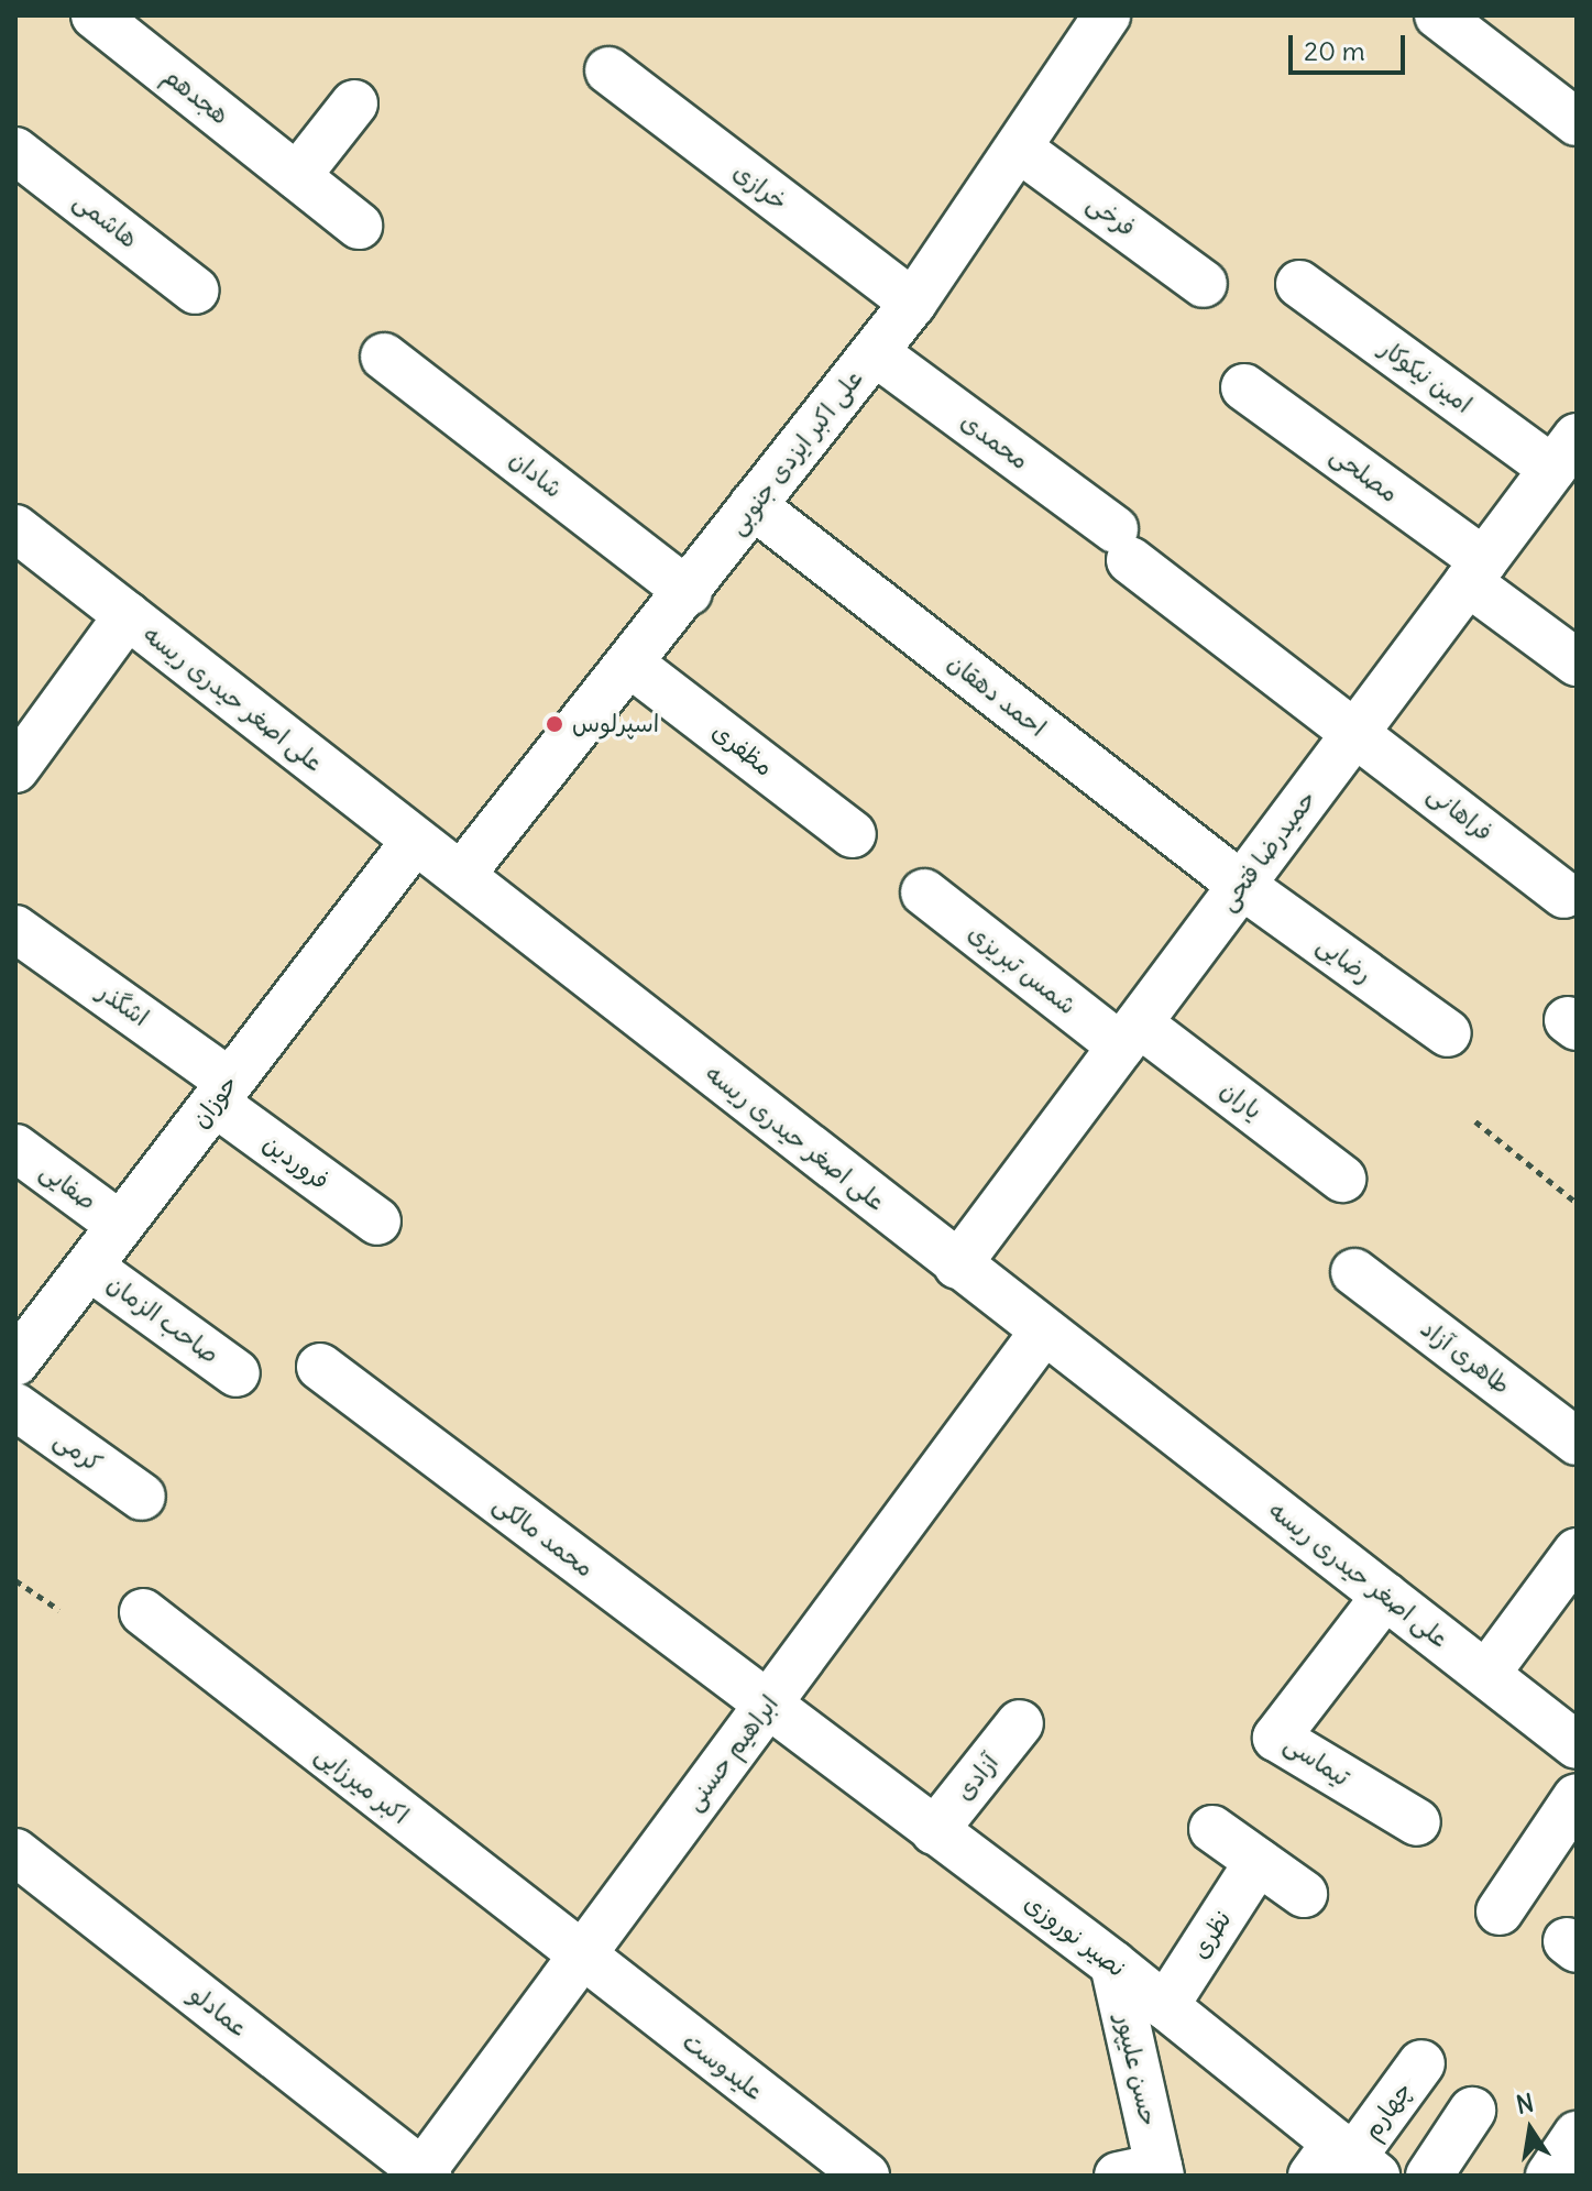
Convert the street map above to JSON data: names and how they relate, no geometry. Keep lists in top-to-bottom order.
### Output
{
  "streets": {
    "street": [
      "هجدهم",
      "خرازی",
      "فرخی",
      "هاشمی",
      "امین نیکوکار",
      "محمدی",
      "علی اکبر ایزدی جنوبی",
      "شادان",
      "مصلحی",
      "احمد دهقان",
      "علی اصغر حیدری ریسه",
      "مظفری",
      "فراهانی",
      "حمیدرضا فتحی",
      "رضایی",
      "شمس تبریزی",
      "اشگذر",
      "یاران",
      "حوزان",
      "فروردین",
      "صفایی",
      "صاحب الزمان",
      "طاهری آزاد",
      "کرمی",
      "محمد مالکی",
      "ابراهیم حسنی",
      "تیماسی",
      "آزادی",
      "اکبر میرزایی",
      "نظری",
      "نصیر نوروزی",
      "عمادلو",
      "علیدوست",
      "حسن علیپور",
      "چهارم"
    ]
  },
  "crossings": [
    ["خرازی", "علی اکبر ایزدی جنوبی"],
    ["فرخی", "علی اکبر ایزدی جنوبی"],
    ["امین نیکوکار", "حمیدرضا فتحی"],
    ["محمدی", "علی اکبر ایزدی جنوبی"],
    ["محمدی", "فراهانی"],
    ["محمدی", "حمیدرضا فتحی"],
    ["علی اکبر ایزدی جنوبی", "شادان"],
    ["علی اکبر ایزدی جنوبی", "احمد دهقان"],
    ["علی اکبر ایزدی جنوبی", "علی اصغر حیدری ریسه"],
    ["علی اکبر ایزدی جنوبی", "مظفری"],
    ["مصلحی", "حمیدرضا فتحی"],
    ["احمد دهقان", "حمیدرضا فتحی"],
    ["احمد دهقان", "رضایی"],
    ["علی اصغر حیدری ریسه", "حمیدرضا فتحی"],
    ["علی اصغر حیدری ریسه", "حوزان"],
    ["علی اصغر حیدری ریسه", "ابراهیم حسنی"],
    ["علی اصغر حیدری ریسه", "تیماسی"],
    ["فراهانی", "حمیدرضا فتحی"],
    ["حمیدرضا فتحی", "رضایی"],
    ["حمیدرضا فتحی", "شمس تبریزی"],
    ["حمیدرضا فتحی", "یاران"],
    ["شمس تبریزی", "یاران"],
    ["اشگذر", "حوزان"],
    ["اشگذر", "فروردین"],
    ["حوزان", "فروردین"],
    ["حوزان", "صفایی"],
    ["حوزان", "صاحب الزمان"],
    ["محمد مالکی", "ابراهیم حسنی"],
    ["محمد مالکی", "نصیر نوروزی"],
    ["ابراهیم حسنی", "اکبر میرزایی"],
    ["ابراهیم حسنی", "نصیر نوروزی"],
    ["ابراهیم حسنی", "عمادلو"],
    ["ابراهیم حسنی", "علیدوست"],
    ["آزادی", "نصیر نوروزی"],
    ["اکبر میرزایی", "علیدوست"],
    ["نظری", "نصیر نوروزی"],
    ["نصیر نوروزی", "حسن علیپور"],
    ["نصیر نوروزی", "چهارم"]
  ],
  "places": ["اسپرلوس"],
  "scale_bar": "20 m",
  "north": "top"
}
